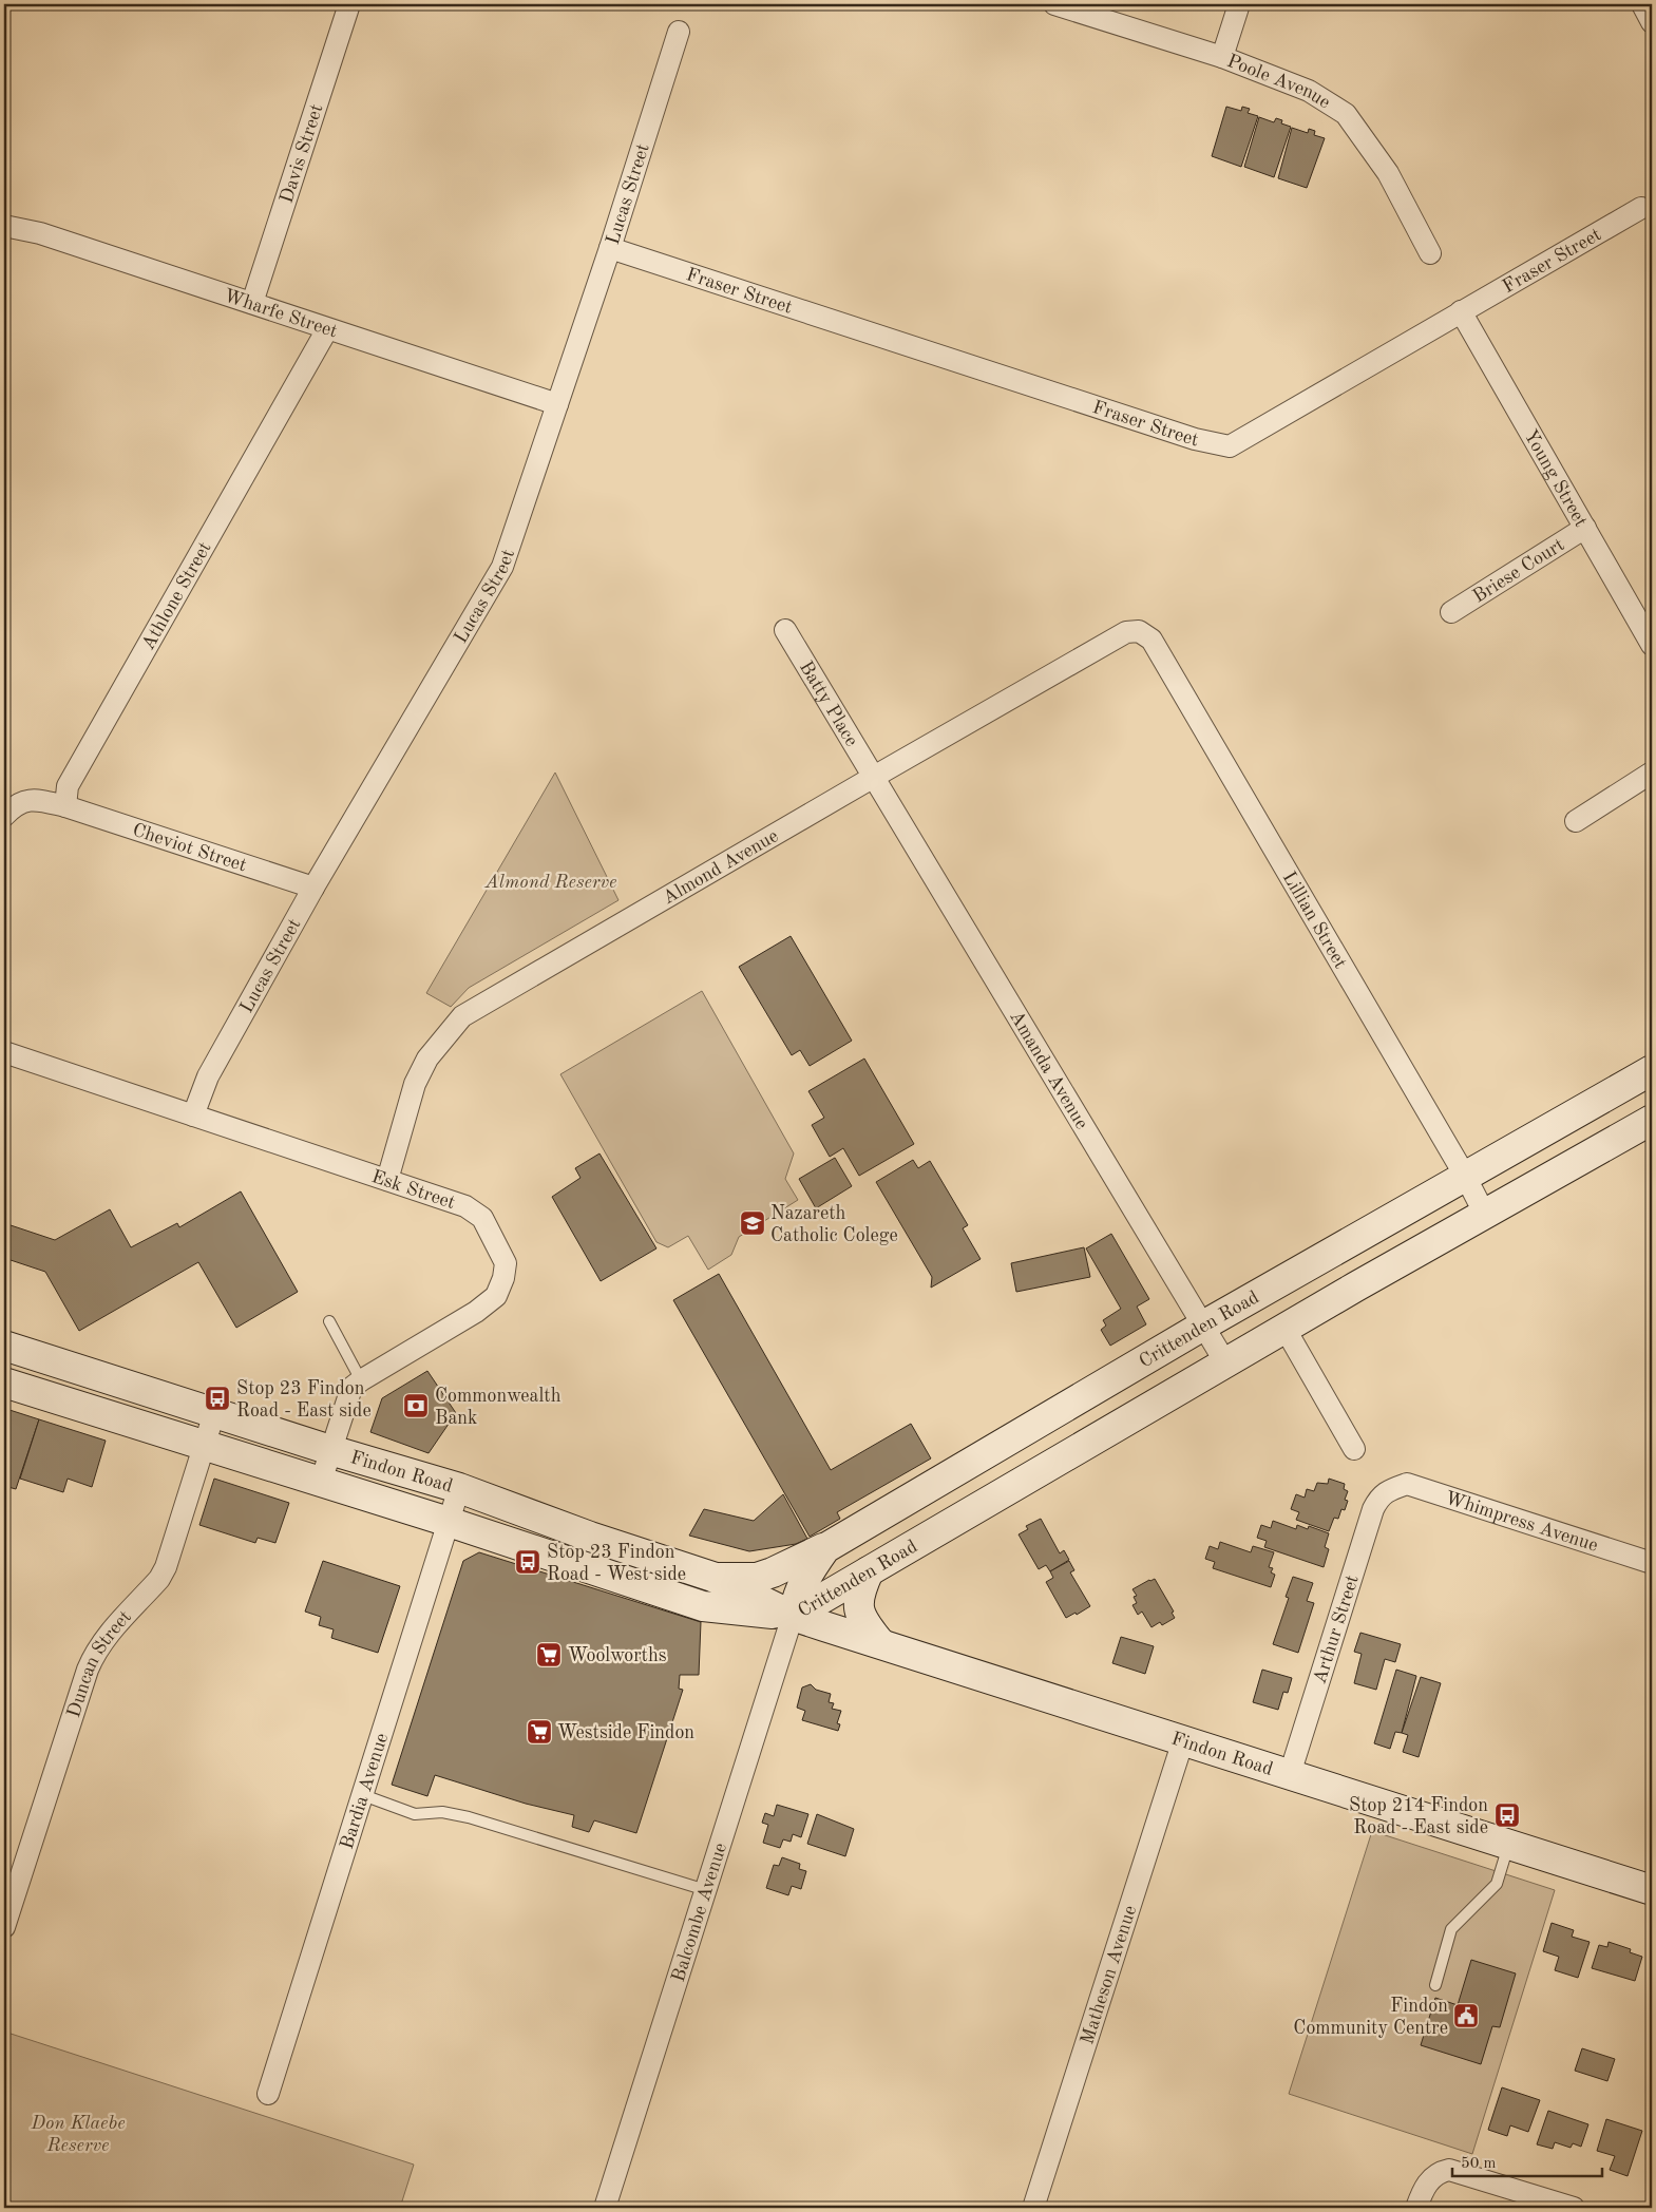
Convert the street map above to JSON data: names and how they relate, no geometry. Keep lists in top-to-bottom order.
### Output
{
  "streets": {
    "main road": ["Crittenden Road", "Findon Road"],
    "street": [
      "Poole Avenue",
      "Davis Street",
      "Lucas Street",
      "Fraser Street",
      "Wharfe Street",
      "Young Street",
      "Briese Court",
      "Athlone Street",
      "Batty Place",
      "Cheviot Street",
      "Almond Avenue",
      "Lillian Street",
      "Amanda Avenue",
      "Esk Street",
      "Whimpress Avenue",
      "Arthur Street",
      "Duncan Street",
      "Bardia Avenue",
      "Balcombe Avenue",
      "Matheson Avenue"
    ]
  },
  "crossings": [
    ["Davis Street", "Wharfe Street"],
    ["Lucas Street", "Fraser Street"],
    ["Lucas Street", "Wharfe Street"],
    ["Lucas Street", "Cheviot Street"],
    ["Lucas Street", "Esk Street"],
    ["Fraser Street", "Young Street"],
    ["Wharfe Street", "Athlone Street"],
    ["Young Street", "Briese Court"],
    ["Athlone Street", "Cheviot Street"],
    ["Batty Place", "Almond Avenue"],
    ["Batty Place", "Amanda Avenue"],
    ["Almond Avenue", "Lillian Street"],
    ["Almond Avenue", "Amanda Avenue"],
    ["Almond Avenue", "Esk Street"],
    ["Lillian Street", "Crittenden Road"],
    ["Amanda Avenue", "Crittenden Road"],
    ["Esk Street", "Findon Road"],
    ["Crittenden Road", "Findon Road"],
    ["Crittenden Road", "Balcombe Avenue"],
    ["Findon Road", "Arthur Street"],
    ["Findon Road", "Duncan Street"],
    ["Findon Road", "Bardia Avenue"],
    ["Findon Road", "Balcombe Avenue"],
    ["Findon Road", "Matheson Avenue"],
    ["Whimpress Avenue", "Arthur Street"]
  ],
  "parks": ["Almond Reserve", "Don Klaebe Reserve"],
  "places": {
    "school or university": ["Nazareth Catholic Colege"],
    "bus stop": ["Stop 23 Findon Road - East side", "Stop 23 Findon Road - West side", "Stop 214 Findon Road - East side"],
    "bank": ["Commonwealth Bank"],
    "supermarket": ["Woolworths", "Westside Findon"],
    "public building": ["Findon Community Centre"]
  },
  "scale_bar": "50 m"
}
